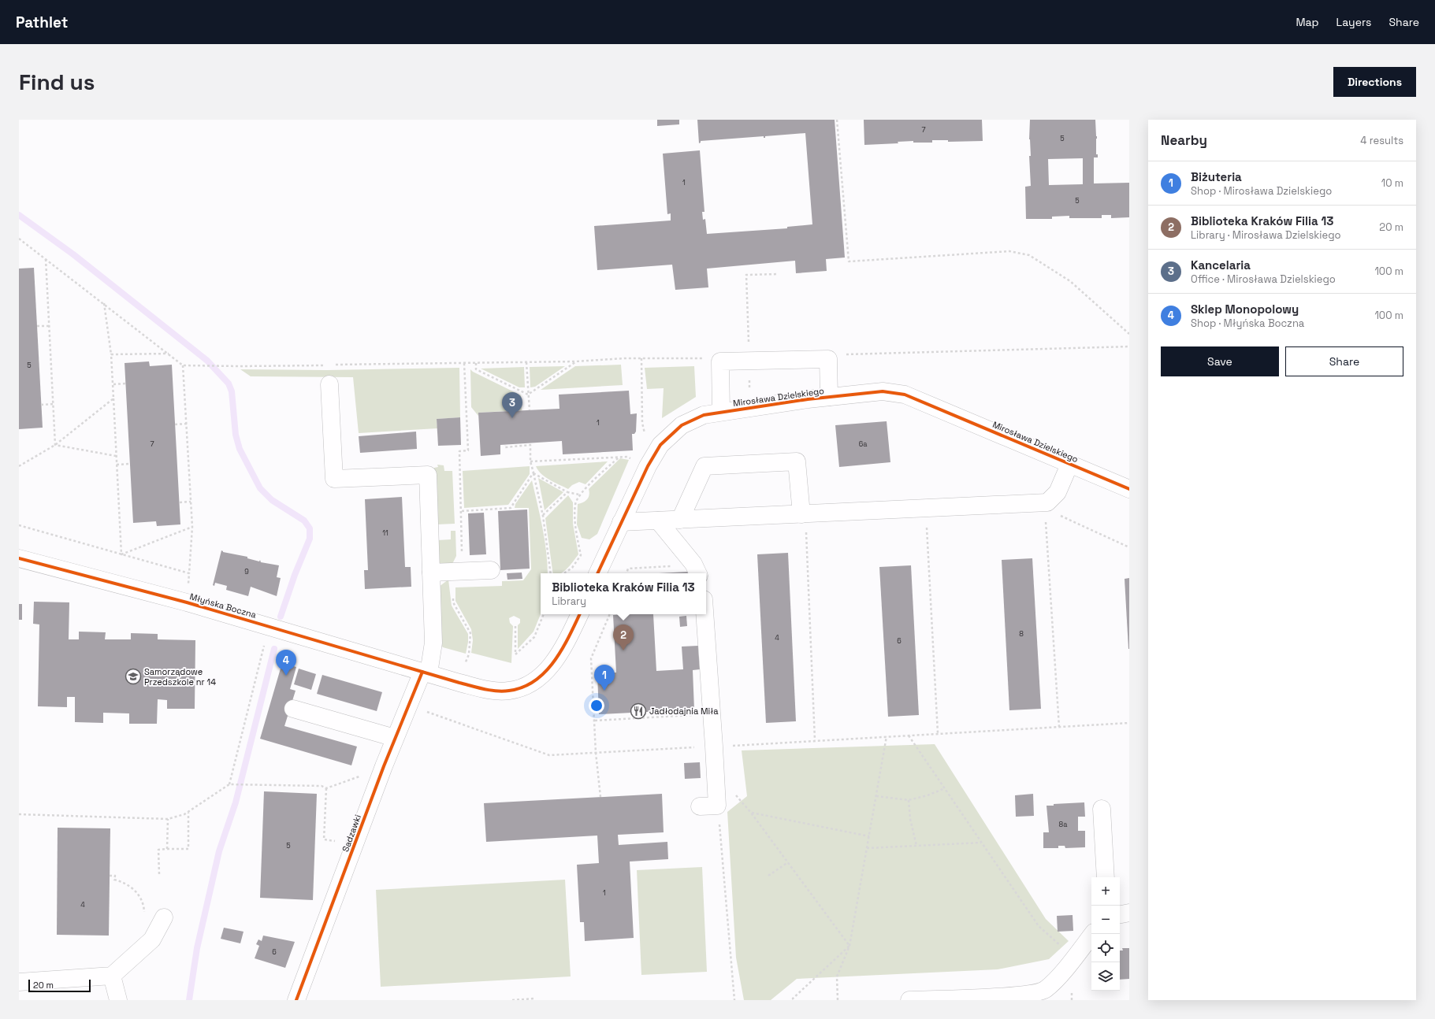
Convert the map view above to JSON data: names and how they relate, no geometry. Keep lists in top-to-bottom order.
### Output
{
  "streets": {
    "street": ["Mirosława Dzielskiego", "Młyńska Boczna", "Sadzawki"]
  },
  "crossings": [
    ["Młyńska Boczna", "Sadzawki"]
  ],
  "places": {
    "school or university": ["Samorządowe Przedszkole nr 14"],
    "restaurant": ["Jadłodajnia Miła"]
  },
  "house_numbers": [
    "7",
    "5",
    "1",
    "5",
    "5",
    "1",
    "7",
    "6a",
    "11",
    "9",
    "8",
    "4",
    "6",
    "8a",
    "5",
    "1",
    "4",
    "6"
  ],
  "scale_bar": "20 m",
  "page": {
    "header": "Pathlet",
    "nav": ["Map", "Layers", "Share"],
    "buttons": [
      "Directions",
      ["Save", "Share"]
    ],
    "title": "Find us",
    "heading": ["Nearby", "4 results"],
    "list": [
      {
        "mark": "1",
        "name": "Biżuteria",
        "note": "Shop · Mirosława Dzielskiego",
        "value": "10 m"
      },
      {
        "mark": "2",
        "name": "Biblioteka Kraków Filia 13",
        "note": "Library · Mirosława Dzielskiego",
        "value": "20 m"
      },
      {
        "mark": "3",
        "name": "Kancelaria",
        "note": "Office · Mirosława Dzielskiego",
        "value": "100 m"
      },
      {
        "mark": "4",
        "name": "Sklep Monopolowy",
        "note": "Shop · Młyńska Boczna",
        "value": "100 m"
      }
    ],
    "pins": [
      "3",
      "2",
      "4",
      "1"
    ],
    "popup": ["Biblioteka Kraków Filia 13", "Library"],
    "map_buttons": ["+", "−"],
    "scale": "20 m"
  }
}
